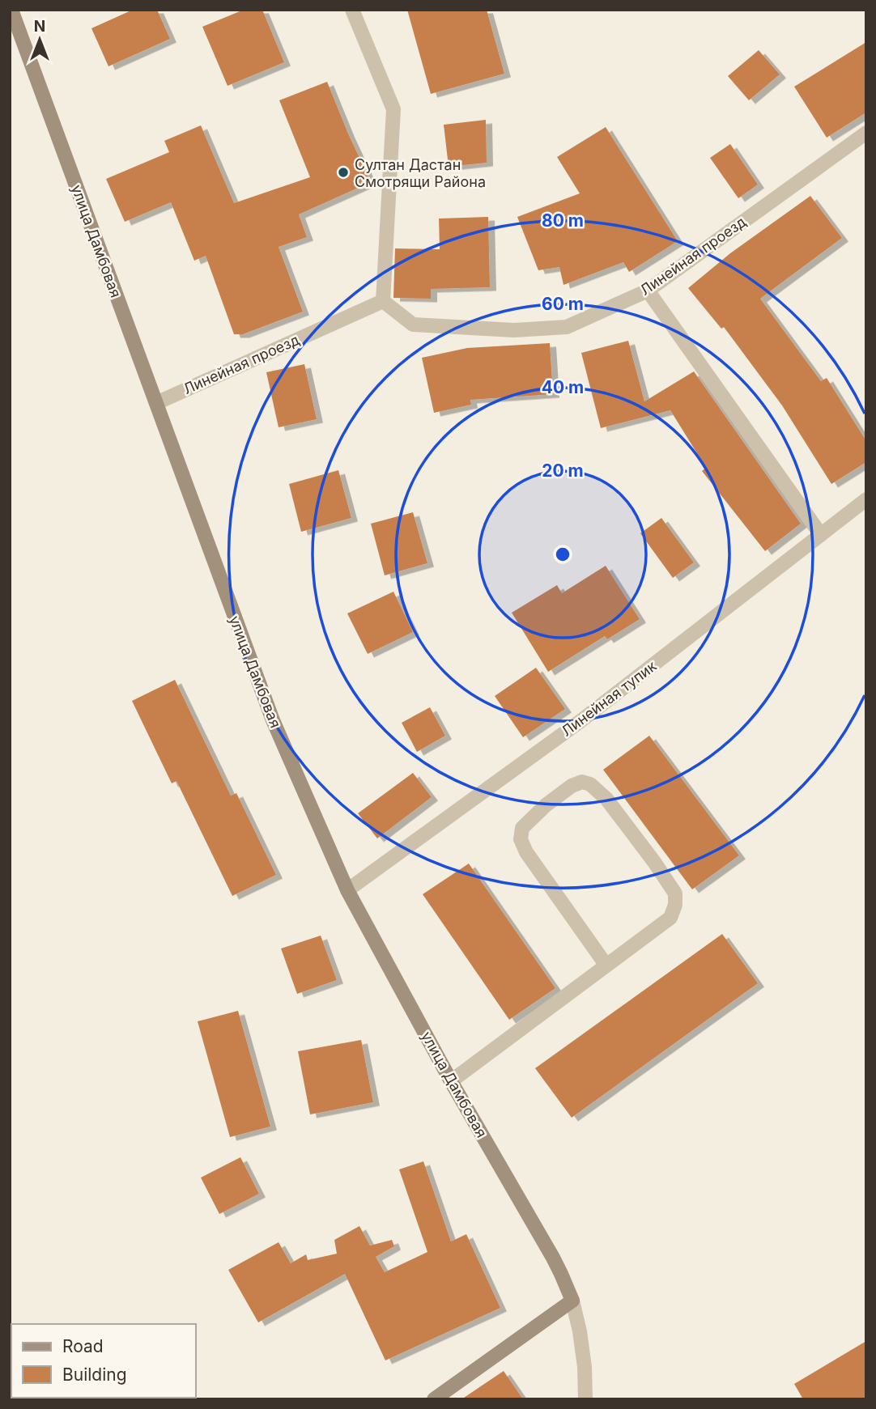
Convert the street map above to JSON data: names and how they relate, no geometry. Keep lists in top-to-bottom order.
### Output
{
  "streets": {
    "street": ["улица Дамбовая", "Линейная проезд", "Линейная тупик"]
  },
  "crossings": [
    ["улица Дамбовая", "Линейная проезд"],
    ["улица Дамбовая", "Линейная тупик"]
  ],
  "places": ["Султан Дастан Смотрящи Района"],
  "legend": ["Road", "Building"],
  "north": "top",
  "rings": [
    "80 m",
    "60 m",
    "40 m",
    "20 m"
  ]
}
